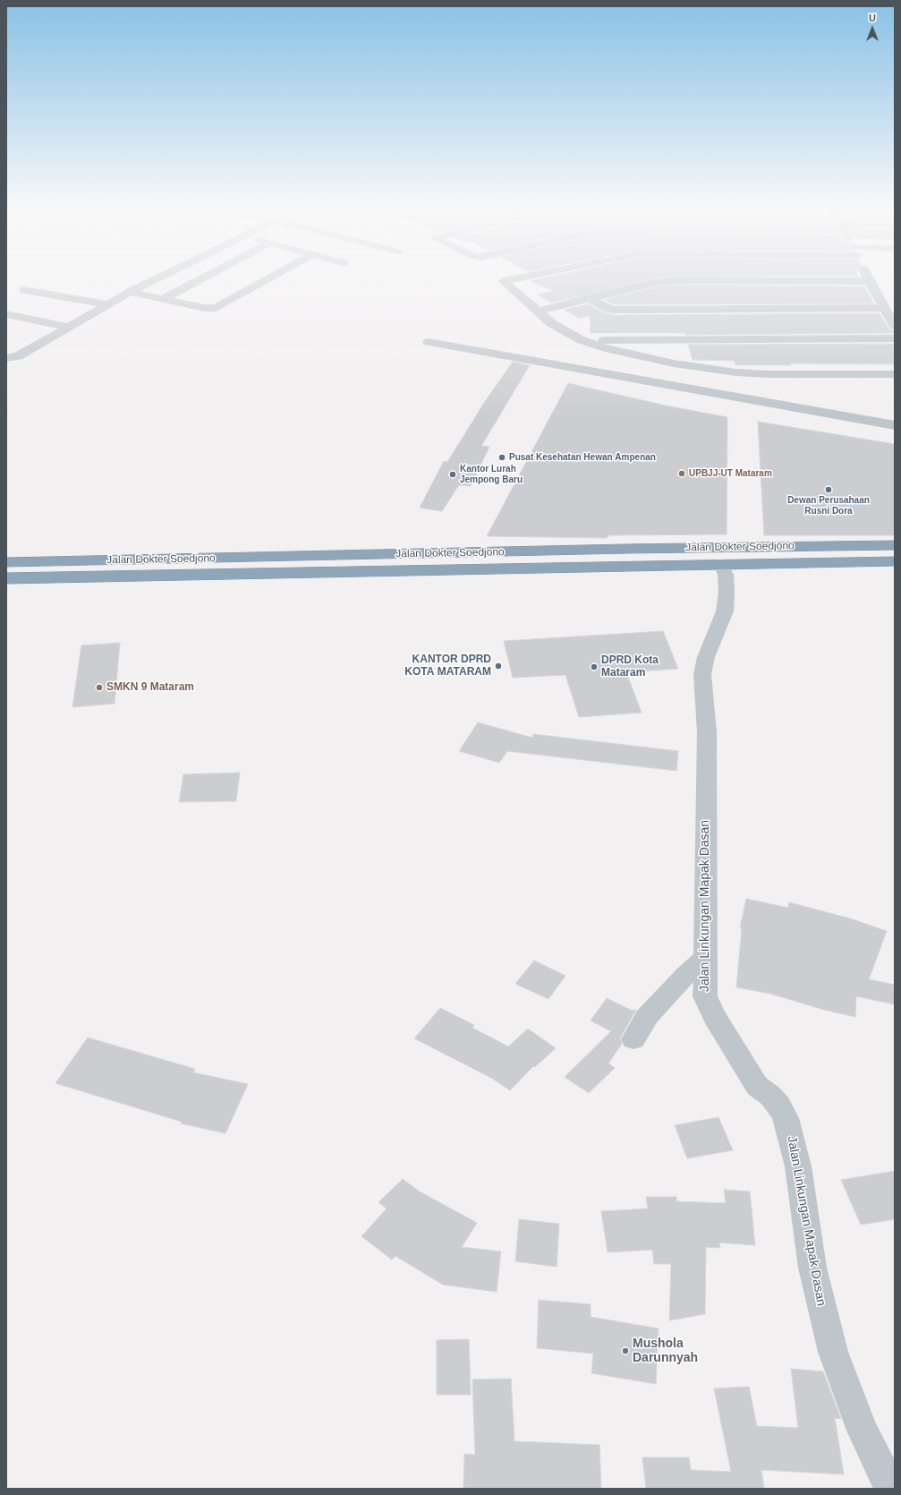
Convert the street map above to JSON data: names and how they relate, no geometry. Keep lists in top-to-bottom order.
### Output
{
  "streets": {
    "highway": ["Jalan Dokter Soedjono"],
    "street": ["Jalan Linkungan Mapak Dasan"]
  },
  "crossings": [
    ["Jalan Dokter Soedjono", "Jalan Linkungan Mapak Dasan"]
  ],
  "places": [
    "Pusat Kesehatan Hewan Ampenan",
    "UPBJJ-UT Mataram",
    "Kantor Lurah Jempong Baru",
    "Dewan Perusahaan Rusni Dora",
    "KANTOR DPRD KOTA MATARAM",
    "DPRD Kota Mataram",
    "SMKN 9 Mataram",
    "Mushola Darunnyah"
  ],
  "north": "top"
}
